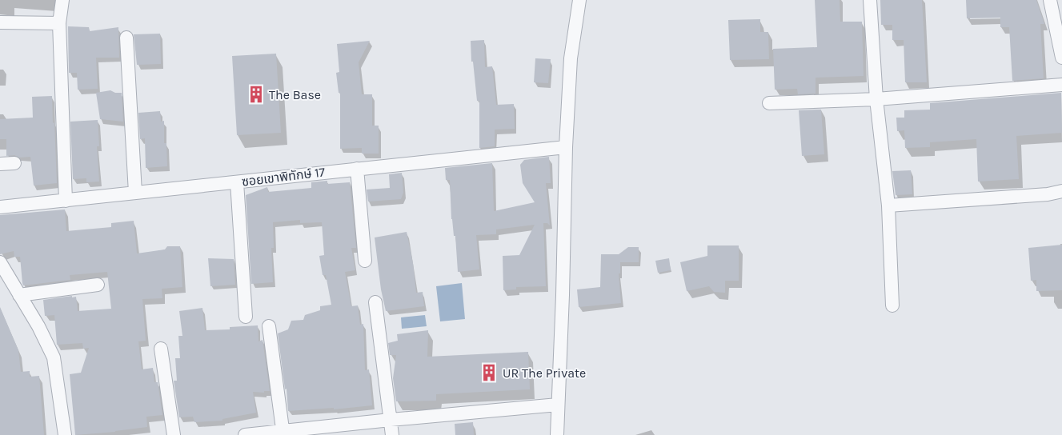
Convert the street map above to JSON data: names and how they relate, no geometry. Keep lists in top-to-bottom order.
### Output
{
  "streets": {
    "street": ["ซอยเขาพิทักษ์ 17"]
  },
  "places": {
    "building": ["The Base", "UR The Private"]
  }
}
